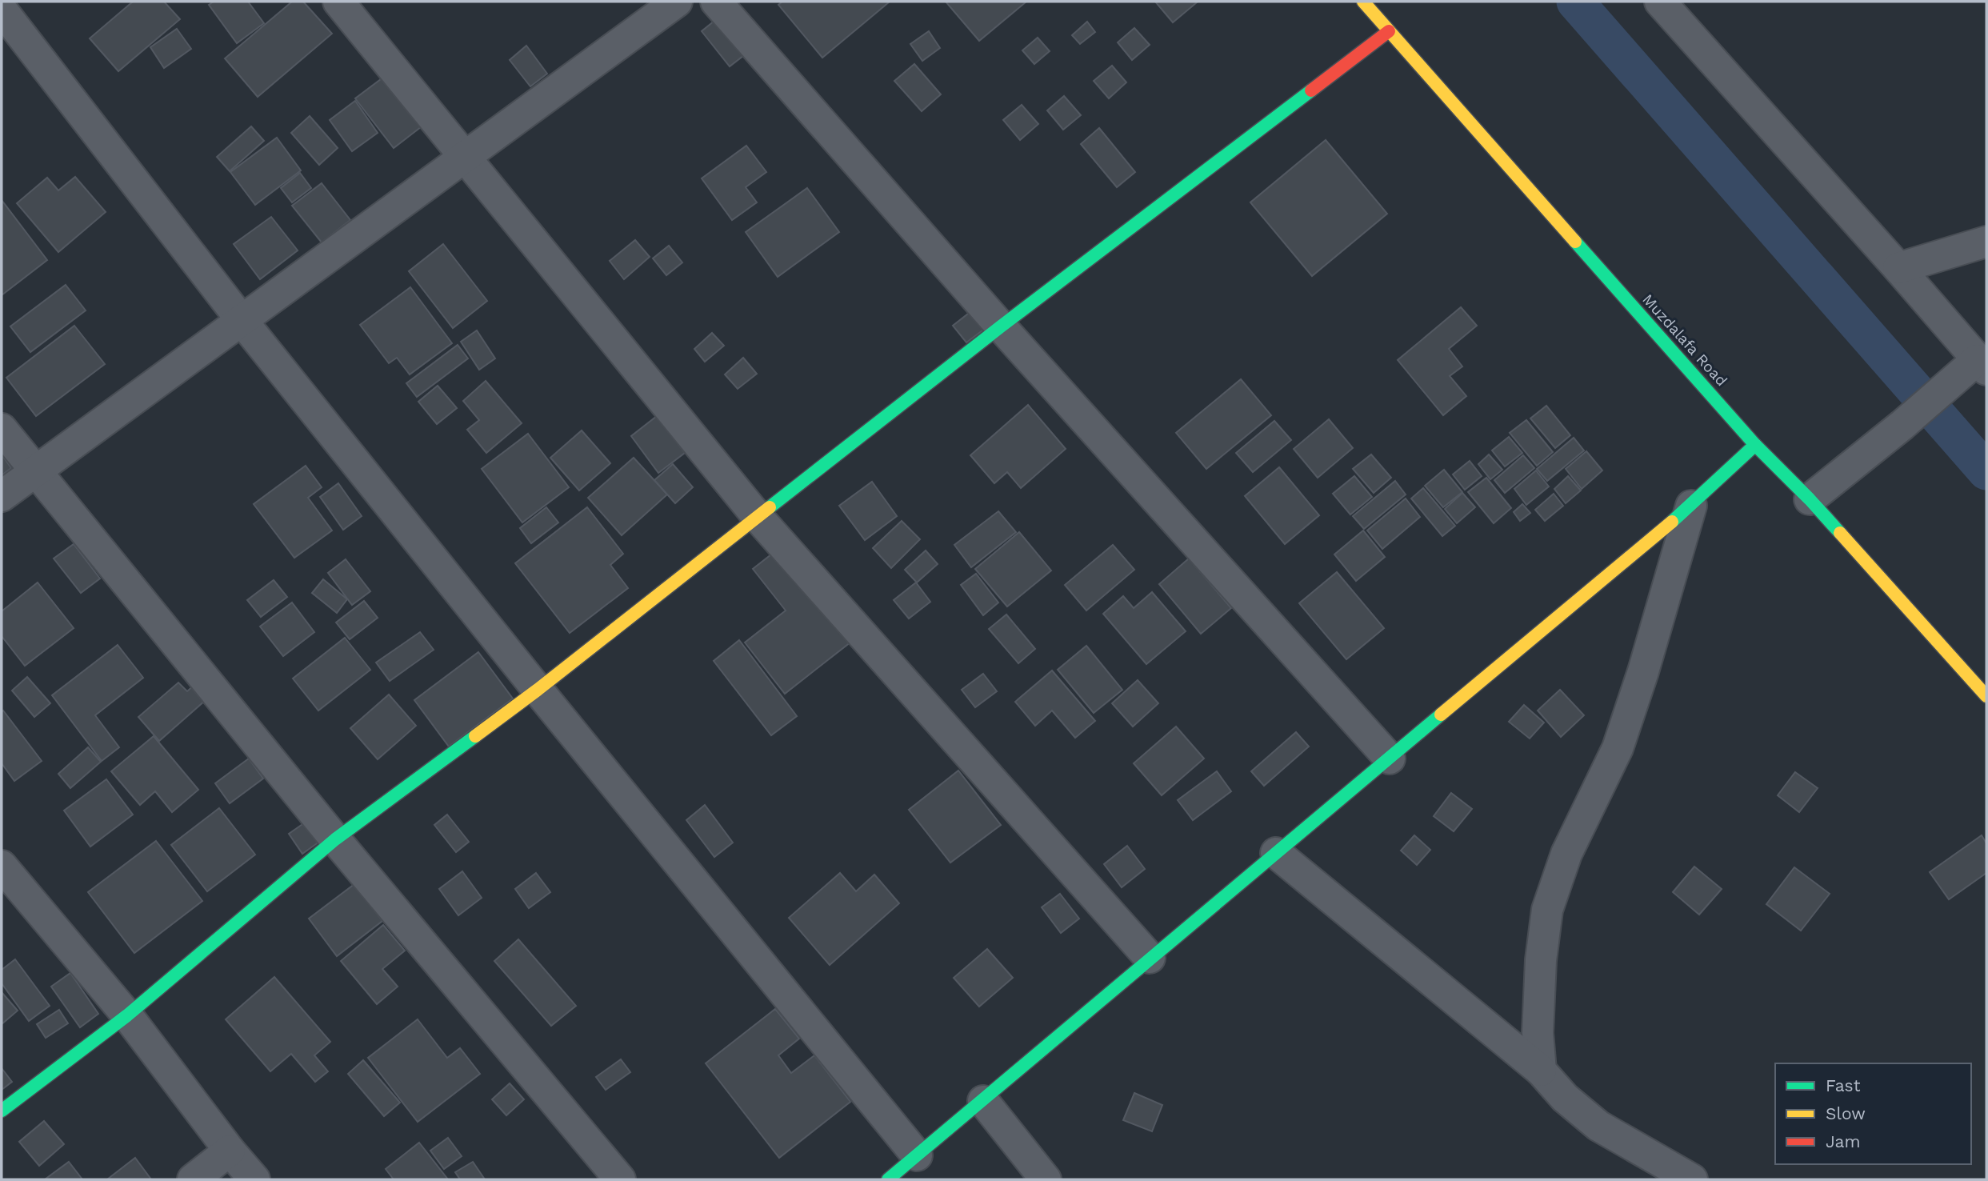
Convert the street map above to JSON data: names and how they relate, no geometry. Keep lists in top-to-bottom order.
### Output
{
  "streets": {
    "street": ["Muzdalafa Road"]
  },
  "legend": ["Fast", "Slow", "Jam"]
}
